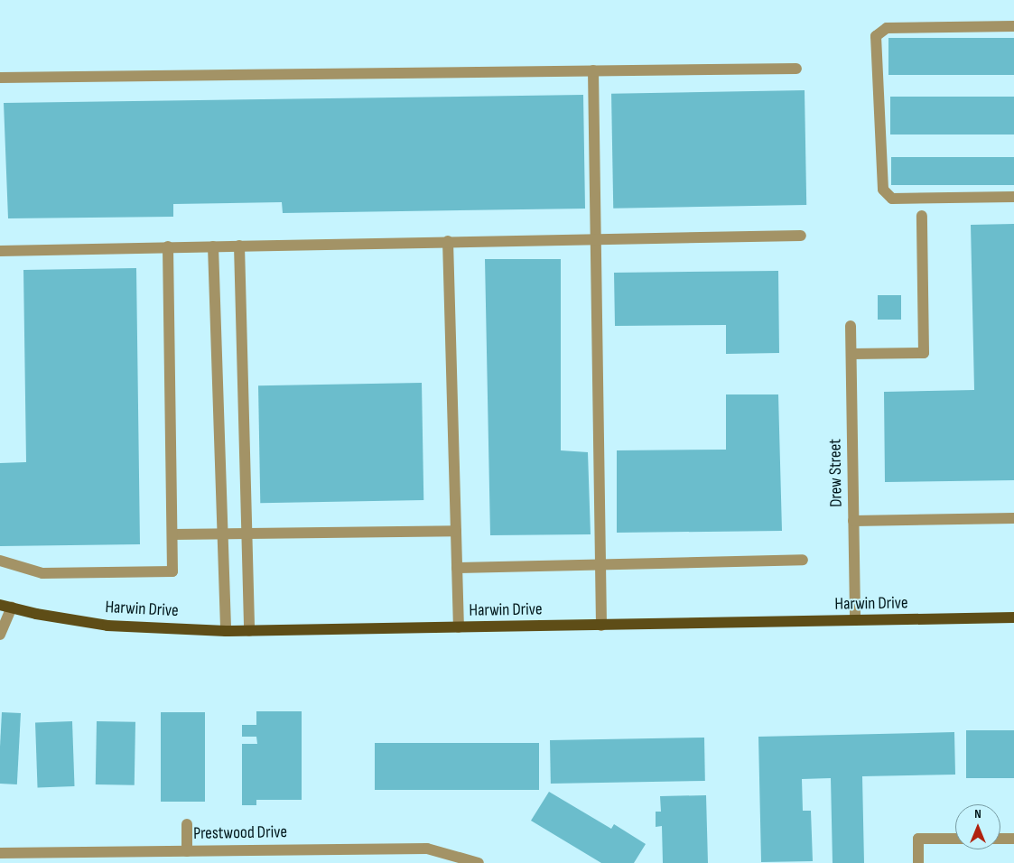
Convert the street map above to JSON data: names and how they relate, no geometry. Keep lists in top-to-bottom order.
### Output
{
  "streets": {
    "main road": ["Harwin Drive"],
    "street": ["Drew Street", "Prestwood Drive"]
  },
  "crossings": [
    ["Drew Street", "Harwin Drive"]
  ],
  "north": "top"
}
